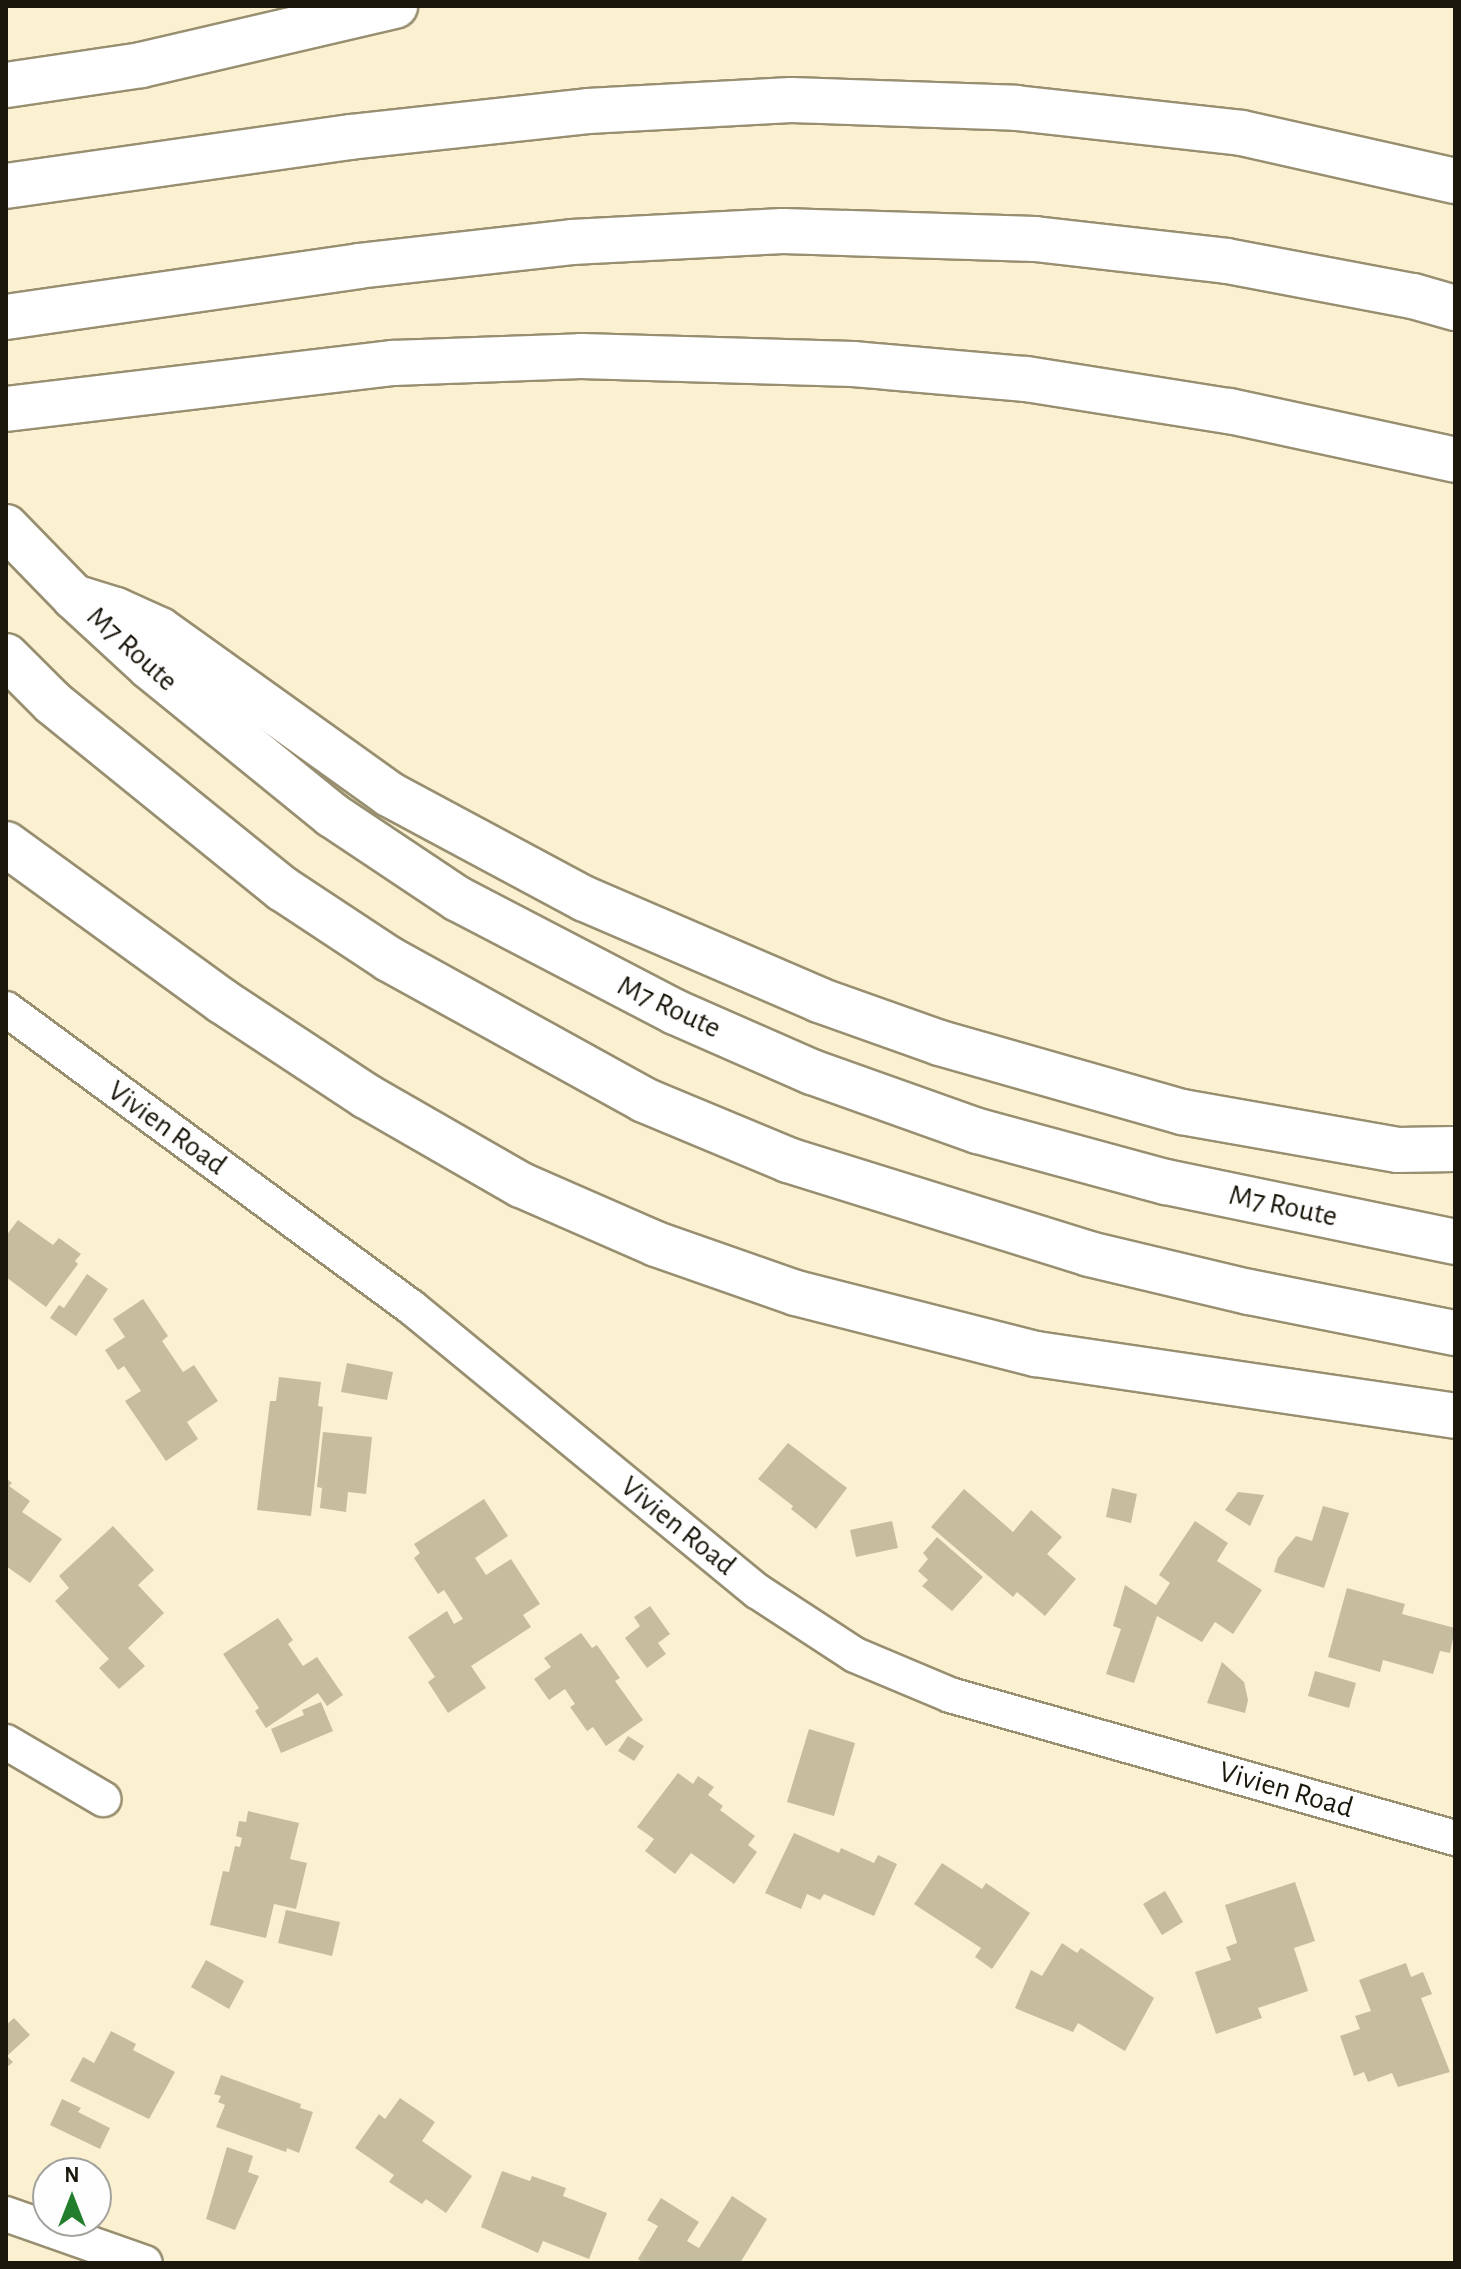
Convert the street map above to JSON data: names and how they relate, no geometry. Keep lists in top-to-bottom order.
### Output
{
  "streets": {
    "highway": ["M7 Route"],
    "street": ["Vivien Road"]
  },
  "north": "top"
}
